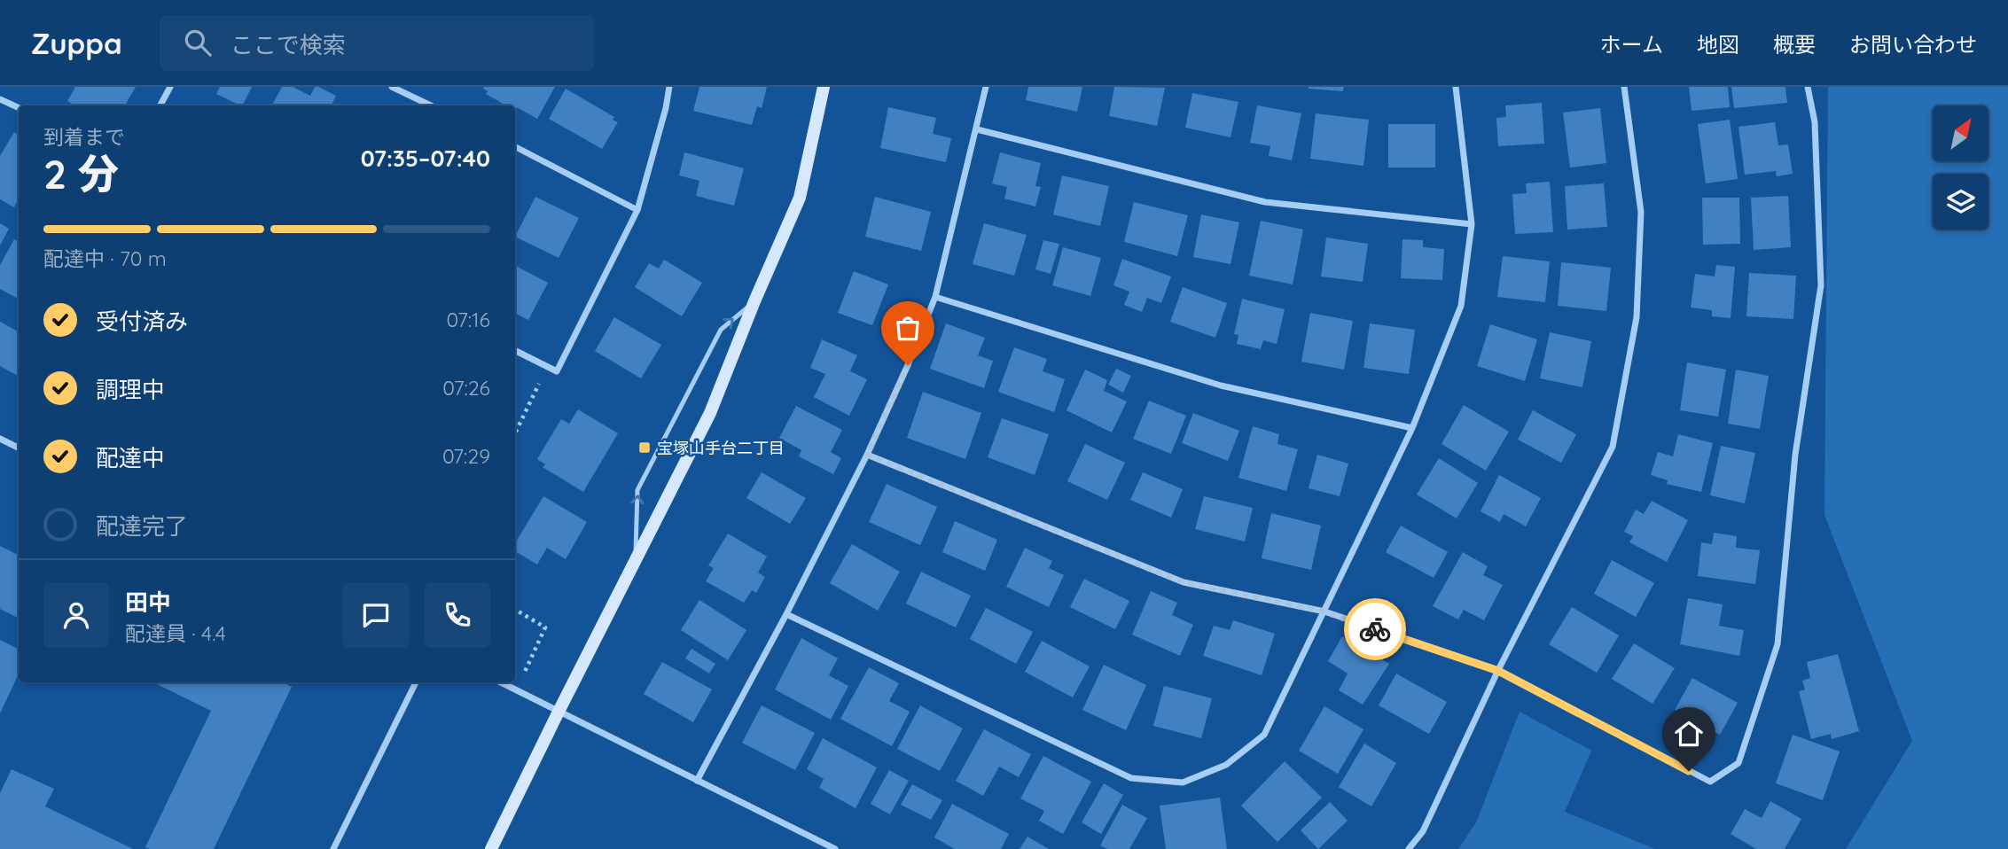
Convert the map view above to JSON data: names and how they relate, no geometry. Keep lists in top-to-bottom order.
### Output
{
  "places": {
    "transit": ["宝塚山手台二丁目"]
  },
  "north": "top right",
  "page": {
    "header": "Zuppa",
    "search": "ここで検索",
    "nav": [
      "ホーム",
      "地図",
      "概要",
      "お問い合わせ"
    ],
    "heading": ["2 分", "到着まで", "07:35–07:40"],
    "panel": ["田中", "配達員 · 4.4"],
    "bar": "配達中 · 70 m",
    "list": [
      ["受付済み", "07:16"],
      ["調理中", "07:26"],
      ["配達中", "07:29"],
      "配達完了"
    ]
  }
}
